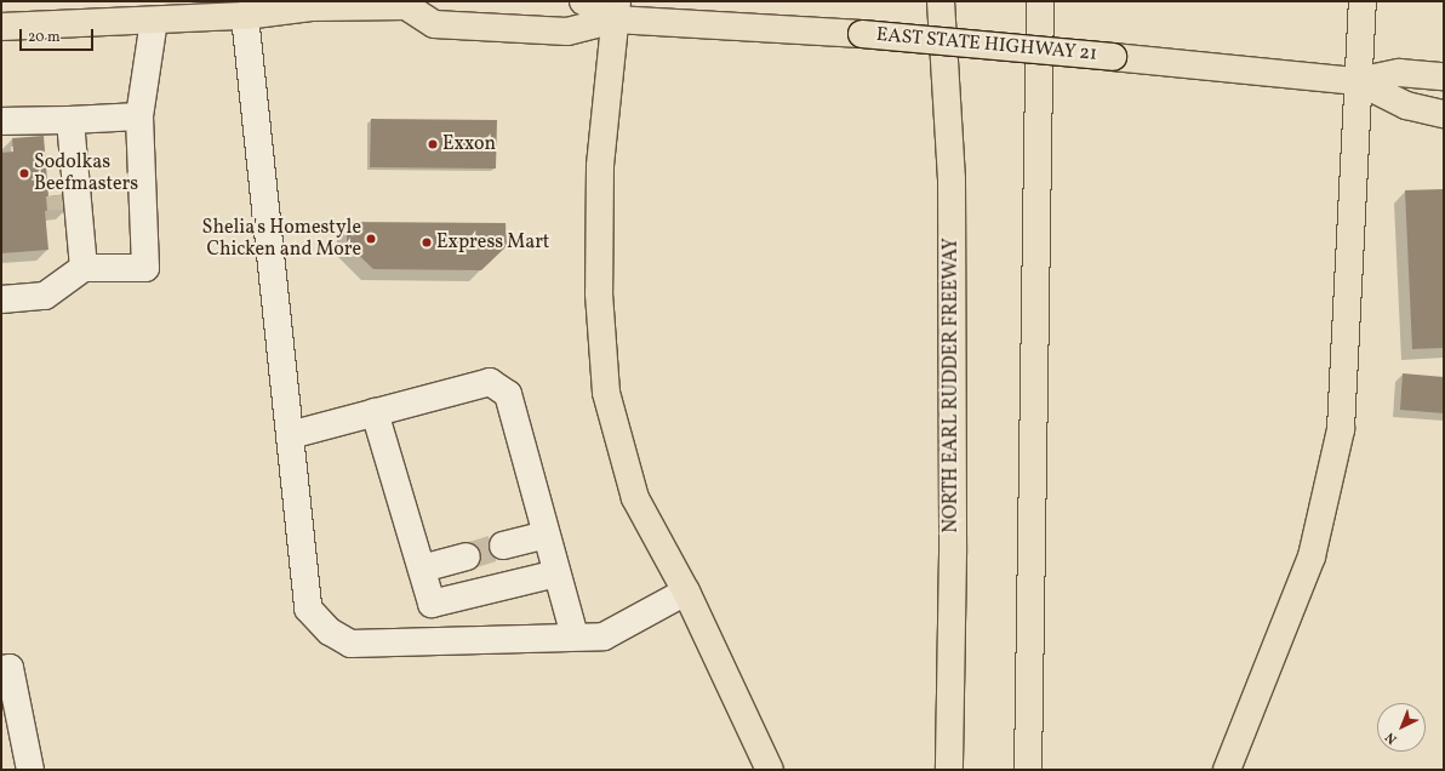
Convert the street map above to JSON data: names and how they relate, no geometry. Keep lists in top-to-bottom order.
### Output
{
  "streets": {
    "main road": ["EAST STATE HIGHWAY 21", "NORTH EARL RUDDER FREEWAY"]
  },
  "places": [
    "Exxon",
    "Sodolkas Beefmasters",
    "Shelia's Homestyle Chicken and More",
    "Express Mart"
  ],
  "scale_bar": "20 m",
  "north": "bottom left"
}
